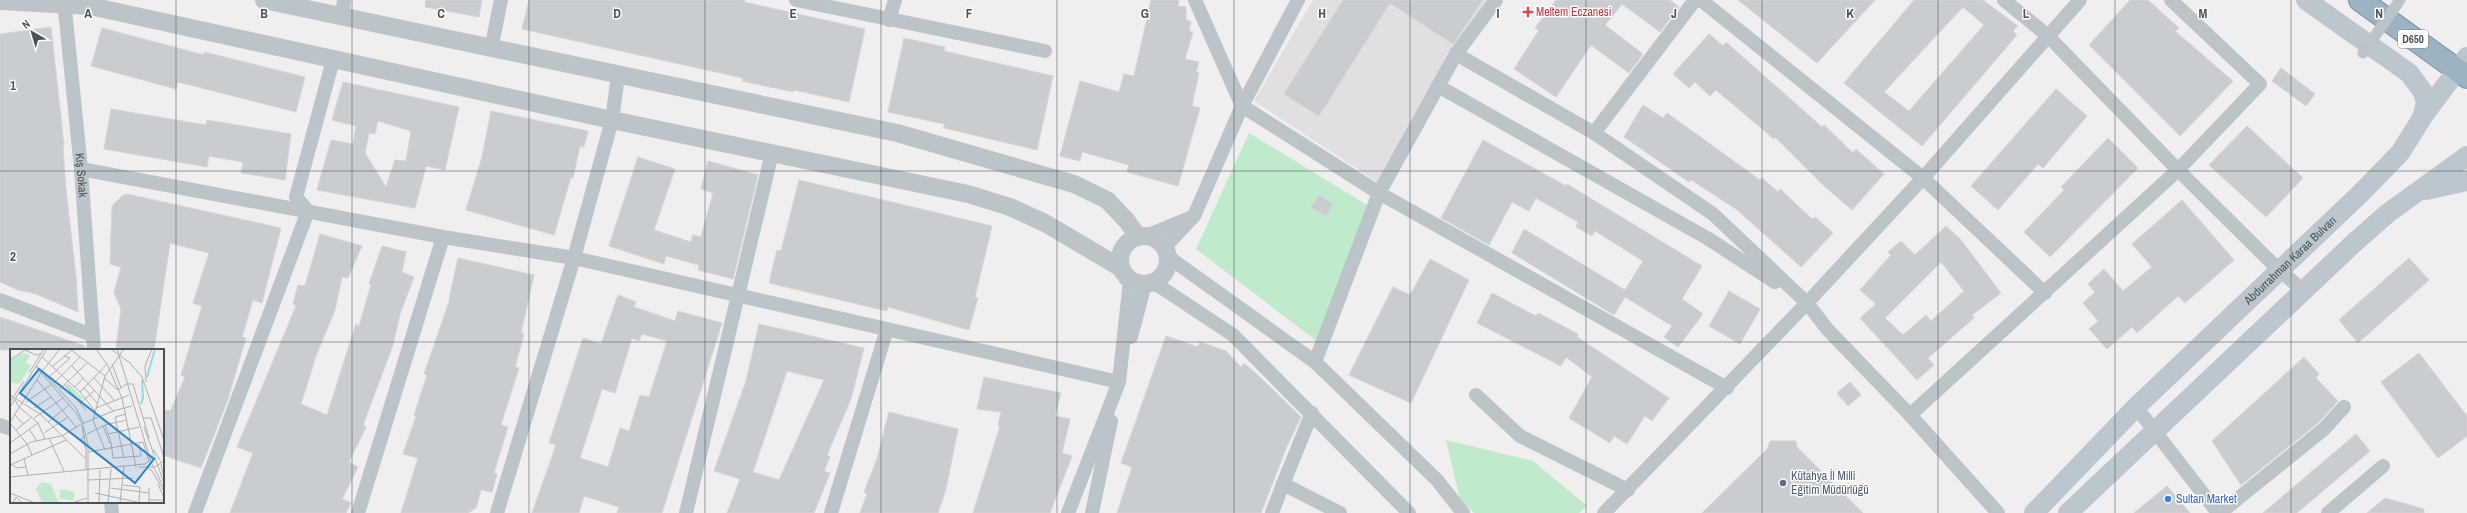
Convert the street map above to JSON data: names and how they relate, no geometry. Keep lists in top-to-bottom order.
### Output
{
  "streets": {
    "highway": ["D650"],
    "main road": ["Abdurrahman Karaa Bulvarı"],
    "street": ["Kış Sokak"]
  },
  "places": {
    "health": ["Meltem Eczanesi"],
    "other": ["Kütahya İl Milli Eğitim Müdürlüğü", "Sultan Market"]
  },
  "north": "top left",
  "grid": {
    "columns": [
      "A",
      "B",
      "C",
      "D",
      "E",
      "F",
      "G",
      "H",
      "I",
      "J",
      "K",
      "L",
      "M",
      "N"
    ],
    "rows": ["1", "2"]
  }
}
